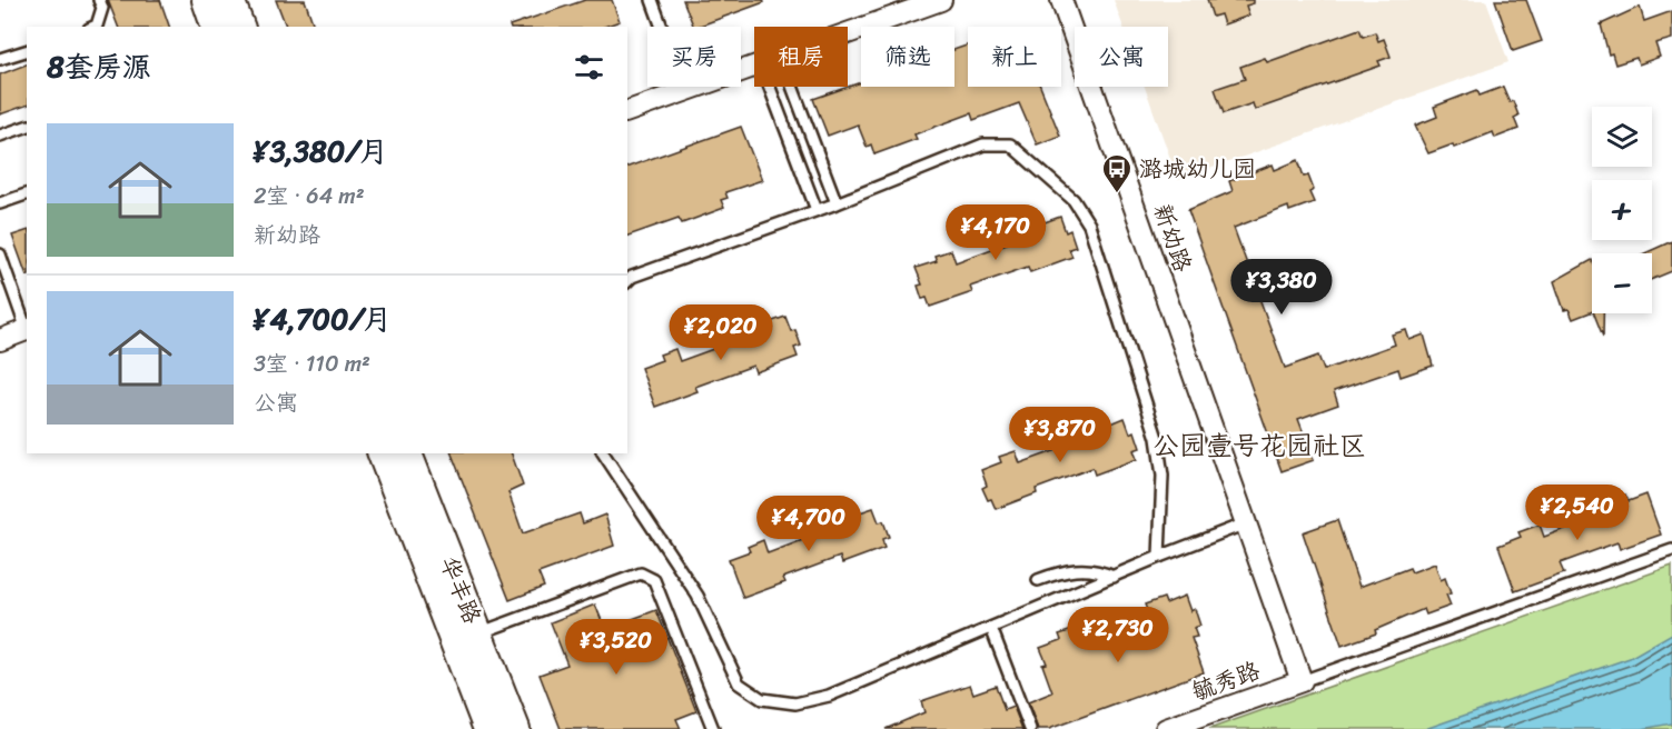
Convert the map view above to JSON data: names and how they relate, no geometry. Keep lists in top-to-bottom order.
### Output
{
  "streets": {
    "street": ["新幼路", "华丰路", "毓秀路"]
  },
  "crossings": [
    ["新幼路", "毓秀路"]
  ],
  "districts": ["公园壹号花园社区"],
  "places": {
    "bus stop": ["潞城幼儿园"]
  },
  "page": {
    "chip": [
      "买房",
      "租房",
      "筛选",
      "新上",
      "公寓"
    ],
    "heading": "8套房源",
    "map_buttons": ["+", "−"],
    "list": [
      {
        "name": "¥3,380/月",
        "note": "2室 · 64 m² · 新幼路"
      },
      {
        "name": "¥4,700/月",
        "note": "3室 · 110 m² · 公寓"
      }
    ],
    "price": [
      "¥4,170",
      "¥3,380",
      "¥2,020",
      "¥3,870",
      "¥2,540",
      "¥4,700",
      "¥2,730",
      "¥3,520"
    ]
  }
}
